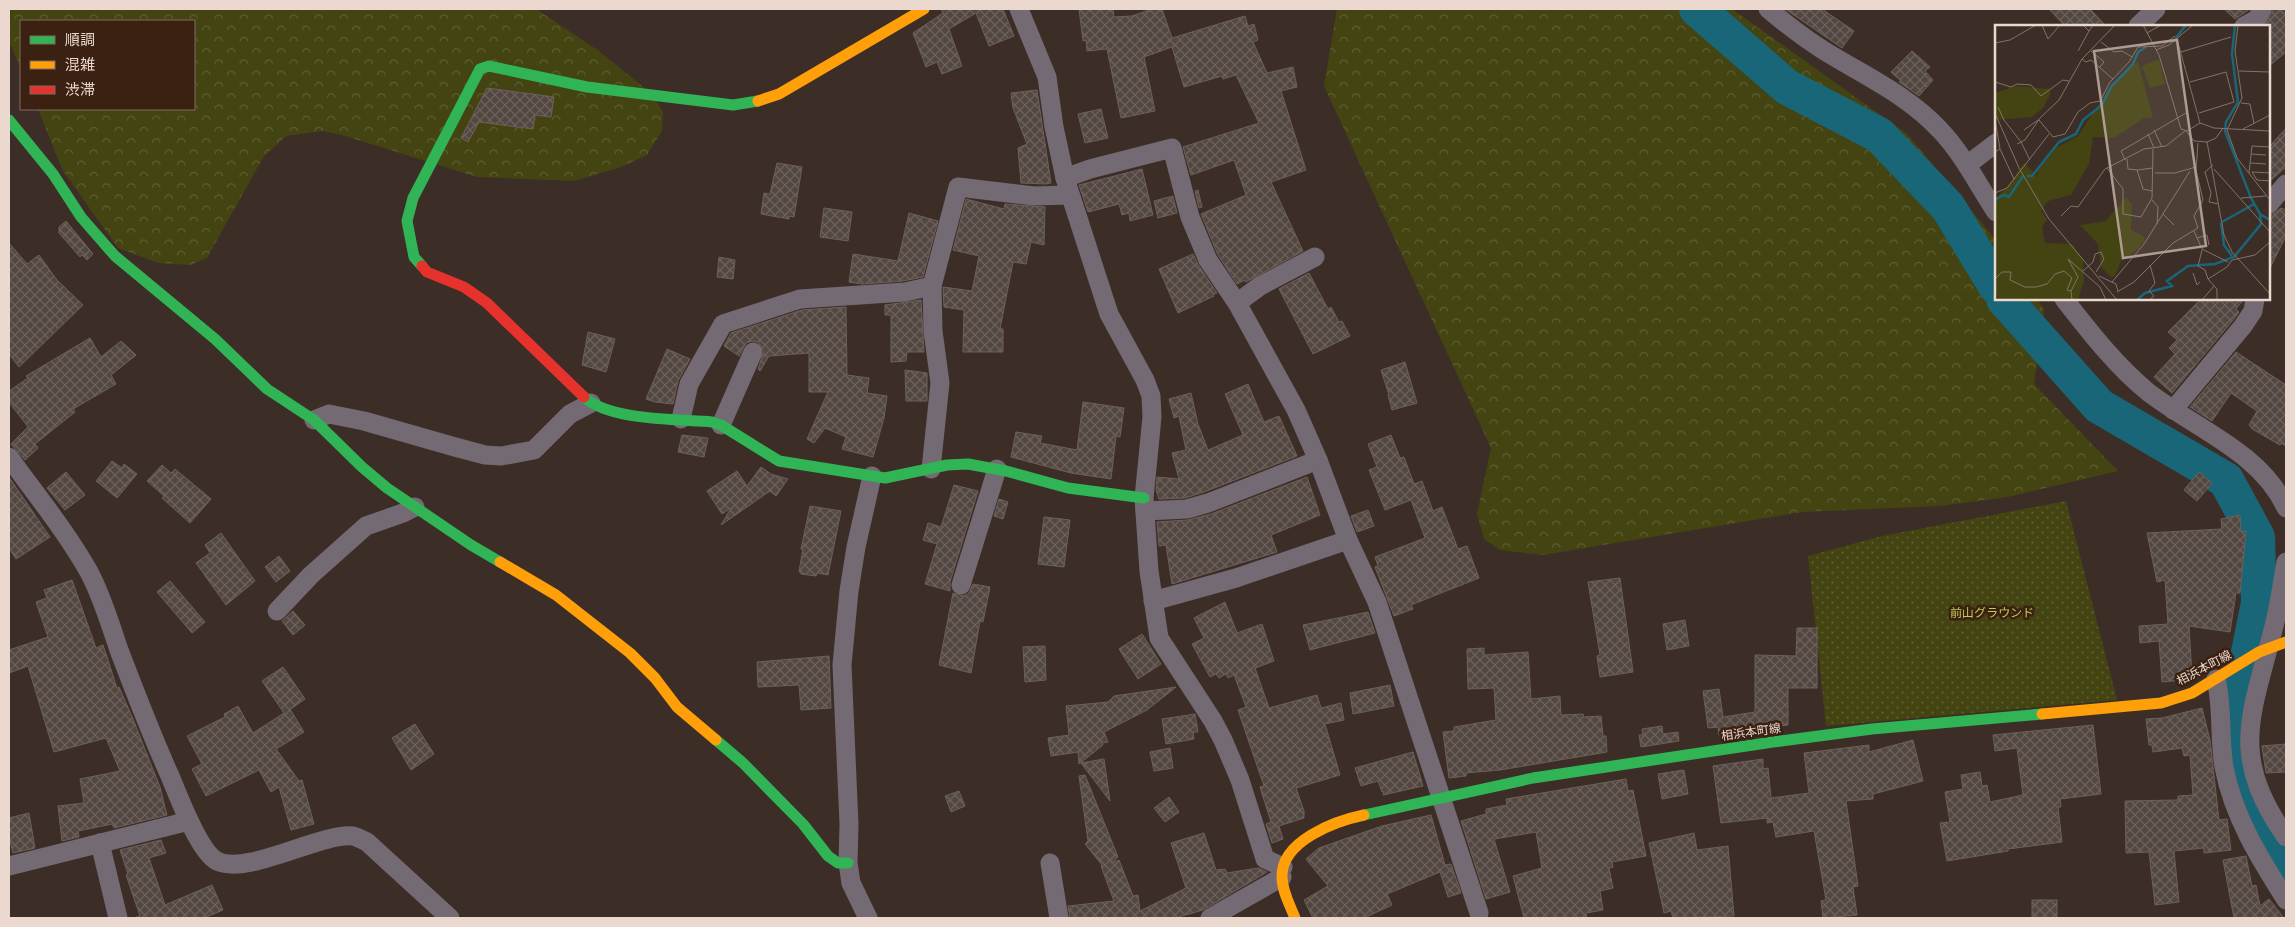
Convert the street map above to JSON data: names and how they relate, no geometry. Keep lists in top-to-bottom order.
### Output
{
  "streets": {
    "street": ["相浜本町線"]
  },
  "parks": ["前山グラウンド"],
  "legend": ["順調", "混雑", "渋滞"]
}
